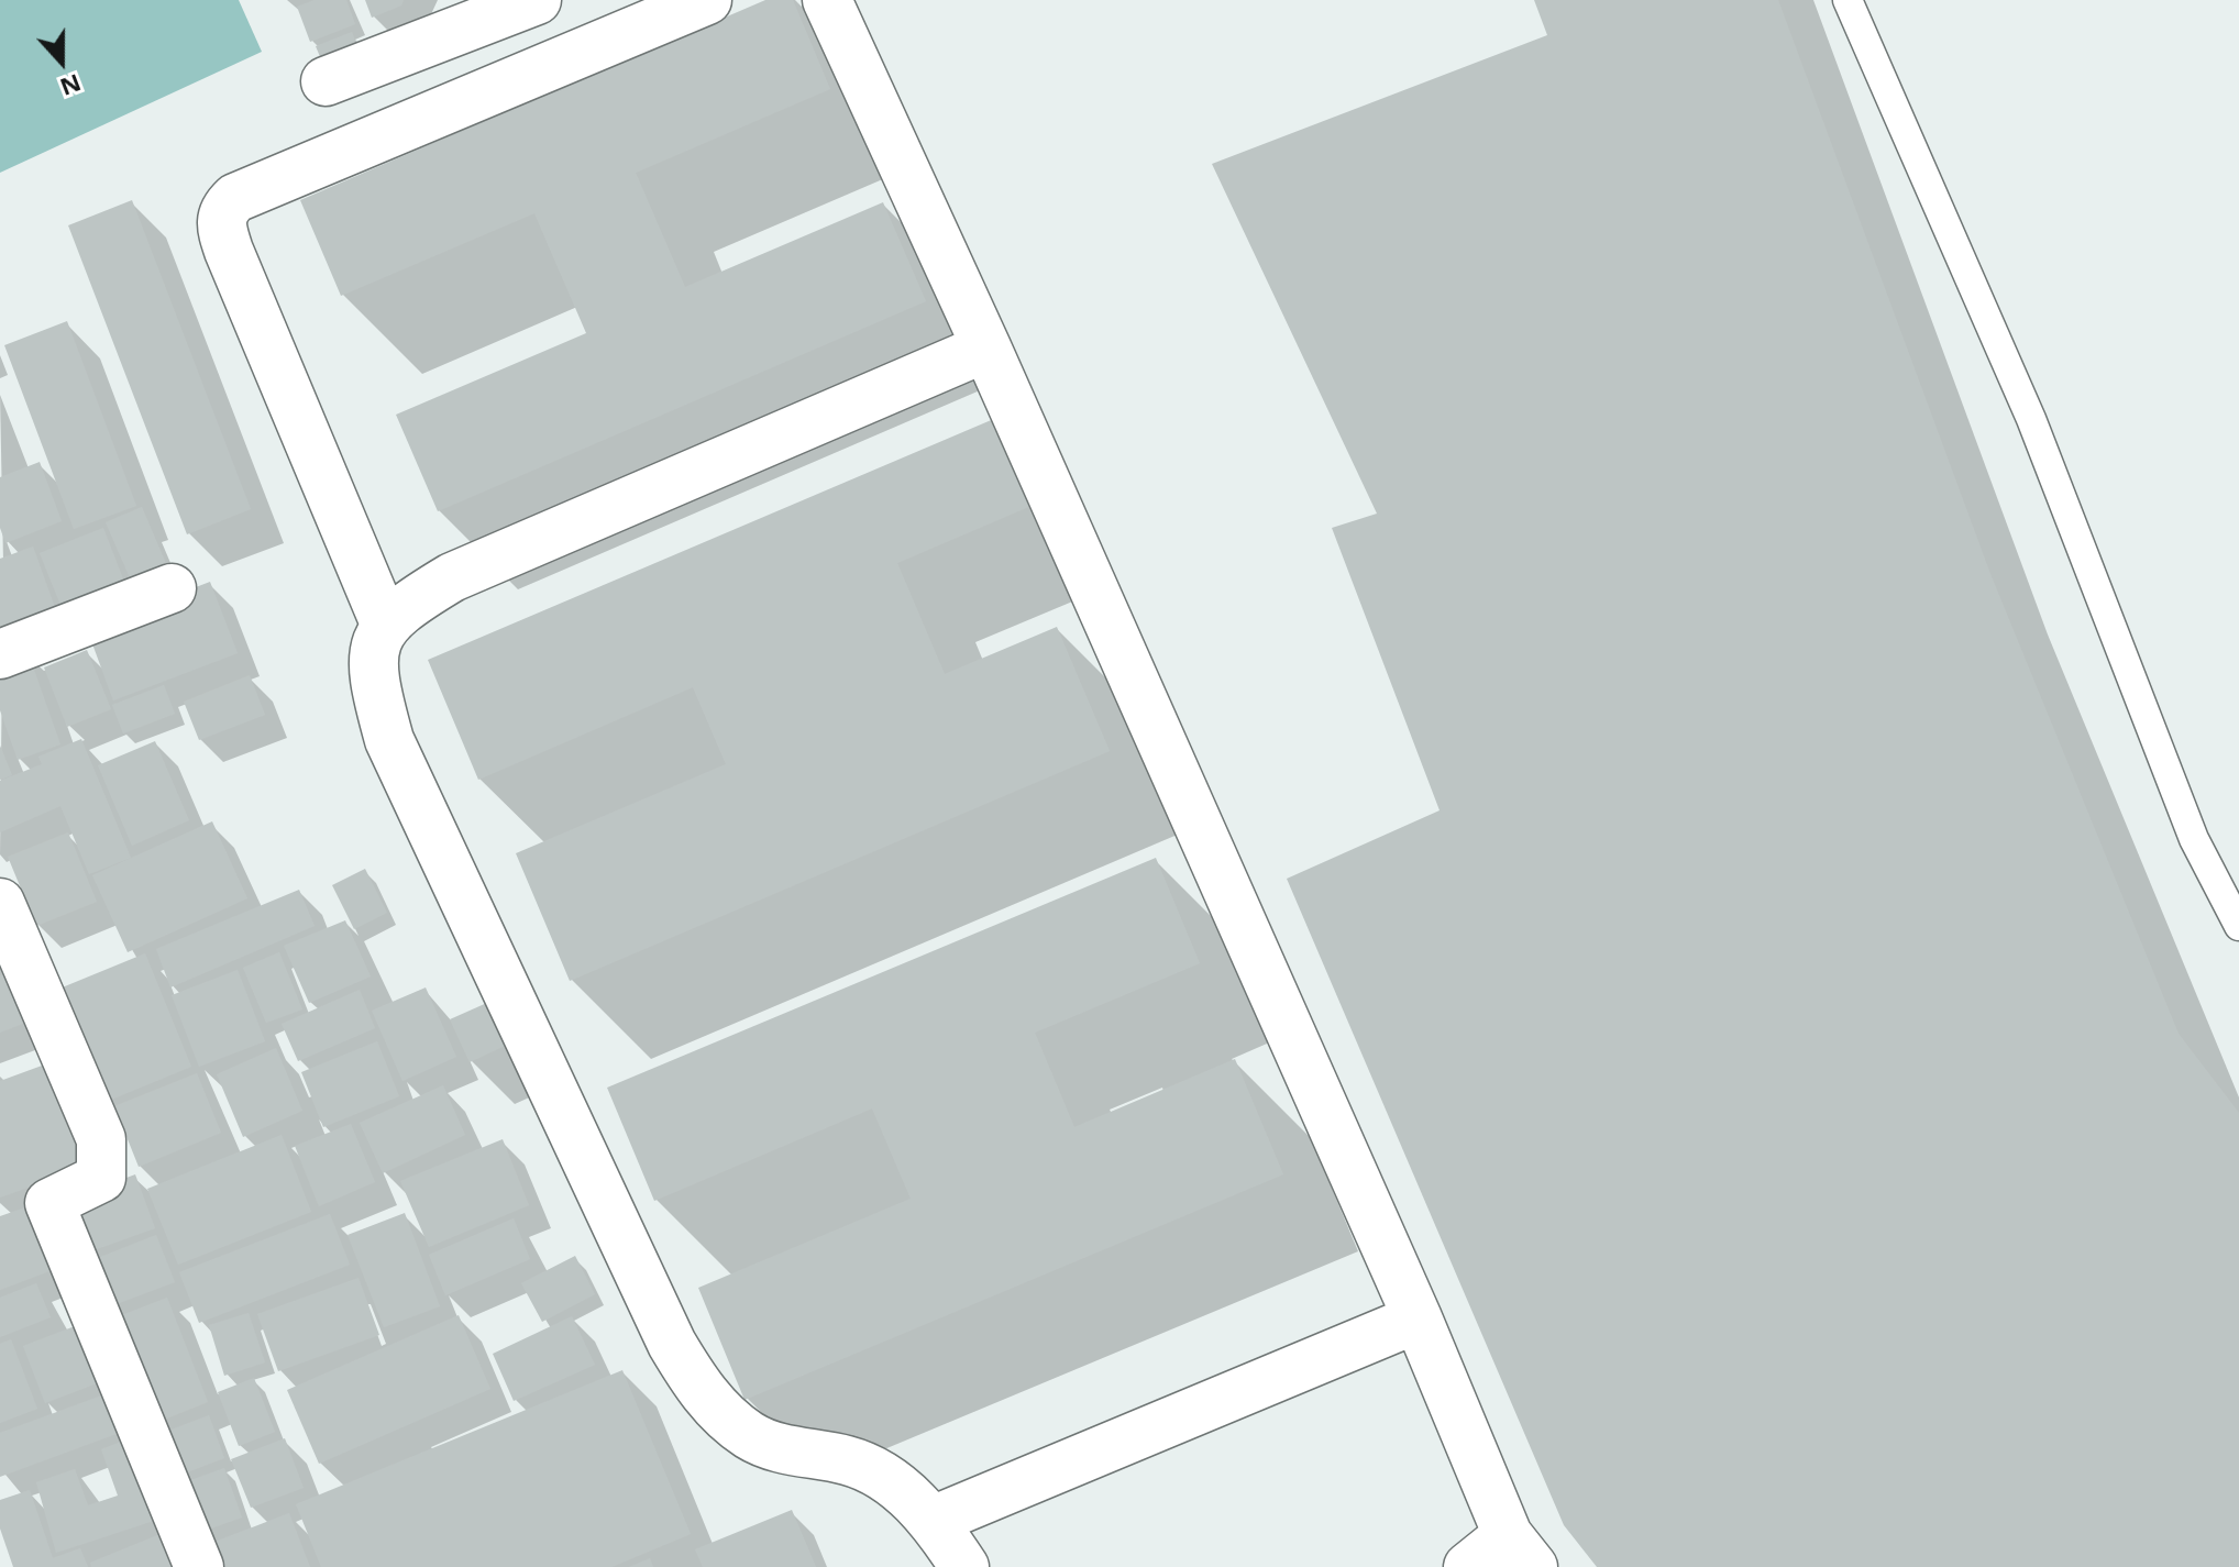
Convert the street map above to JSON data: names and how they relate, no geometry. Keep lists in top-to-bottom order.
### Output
{
  "north": "bottom"
}
